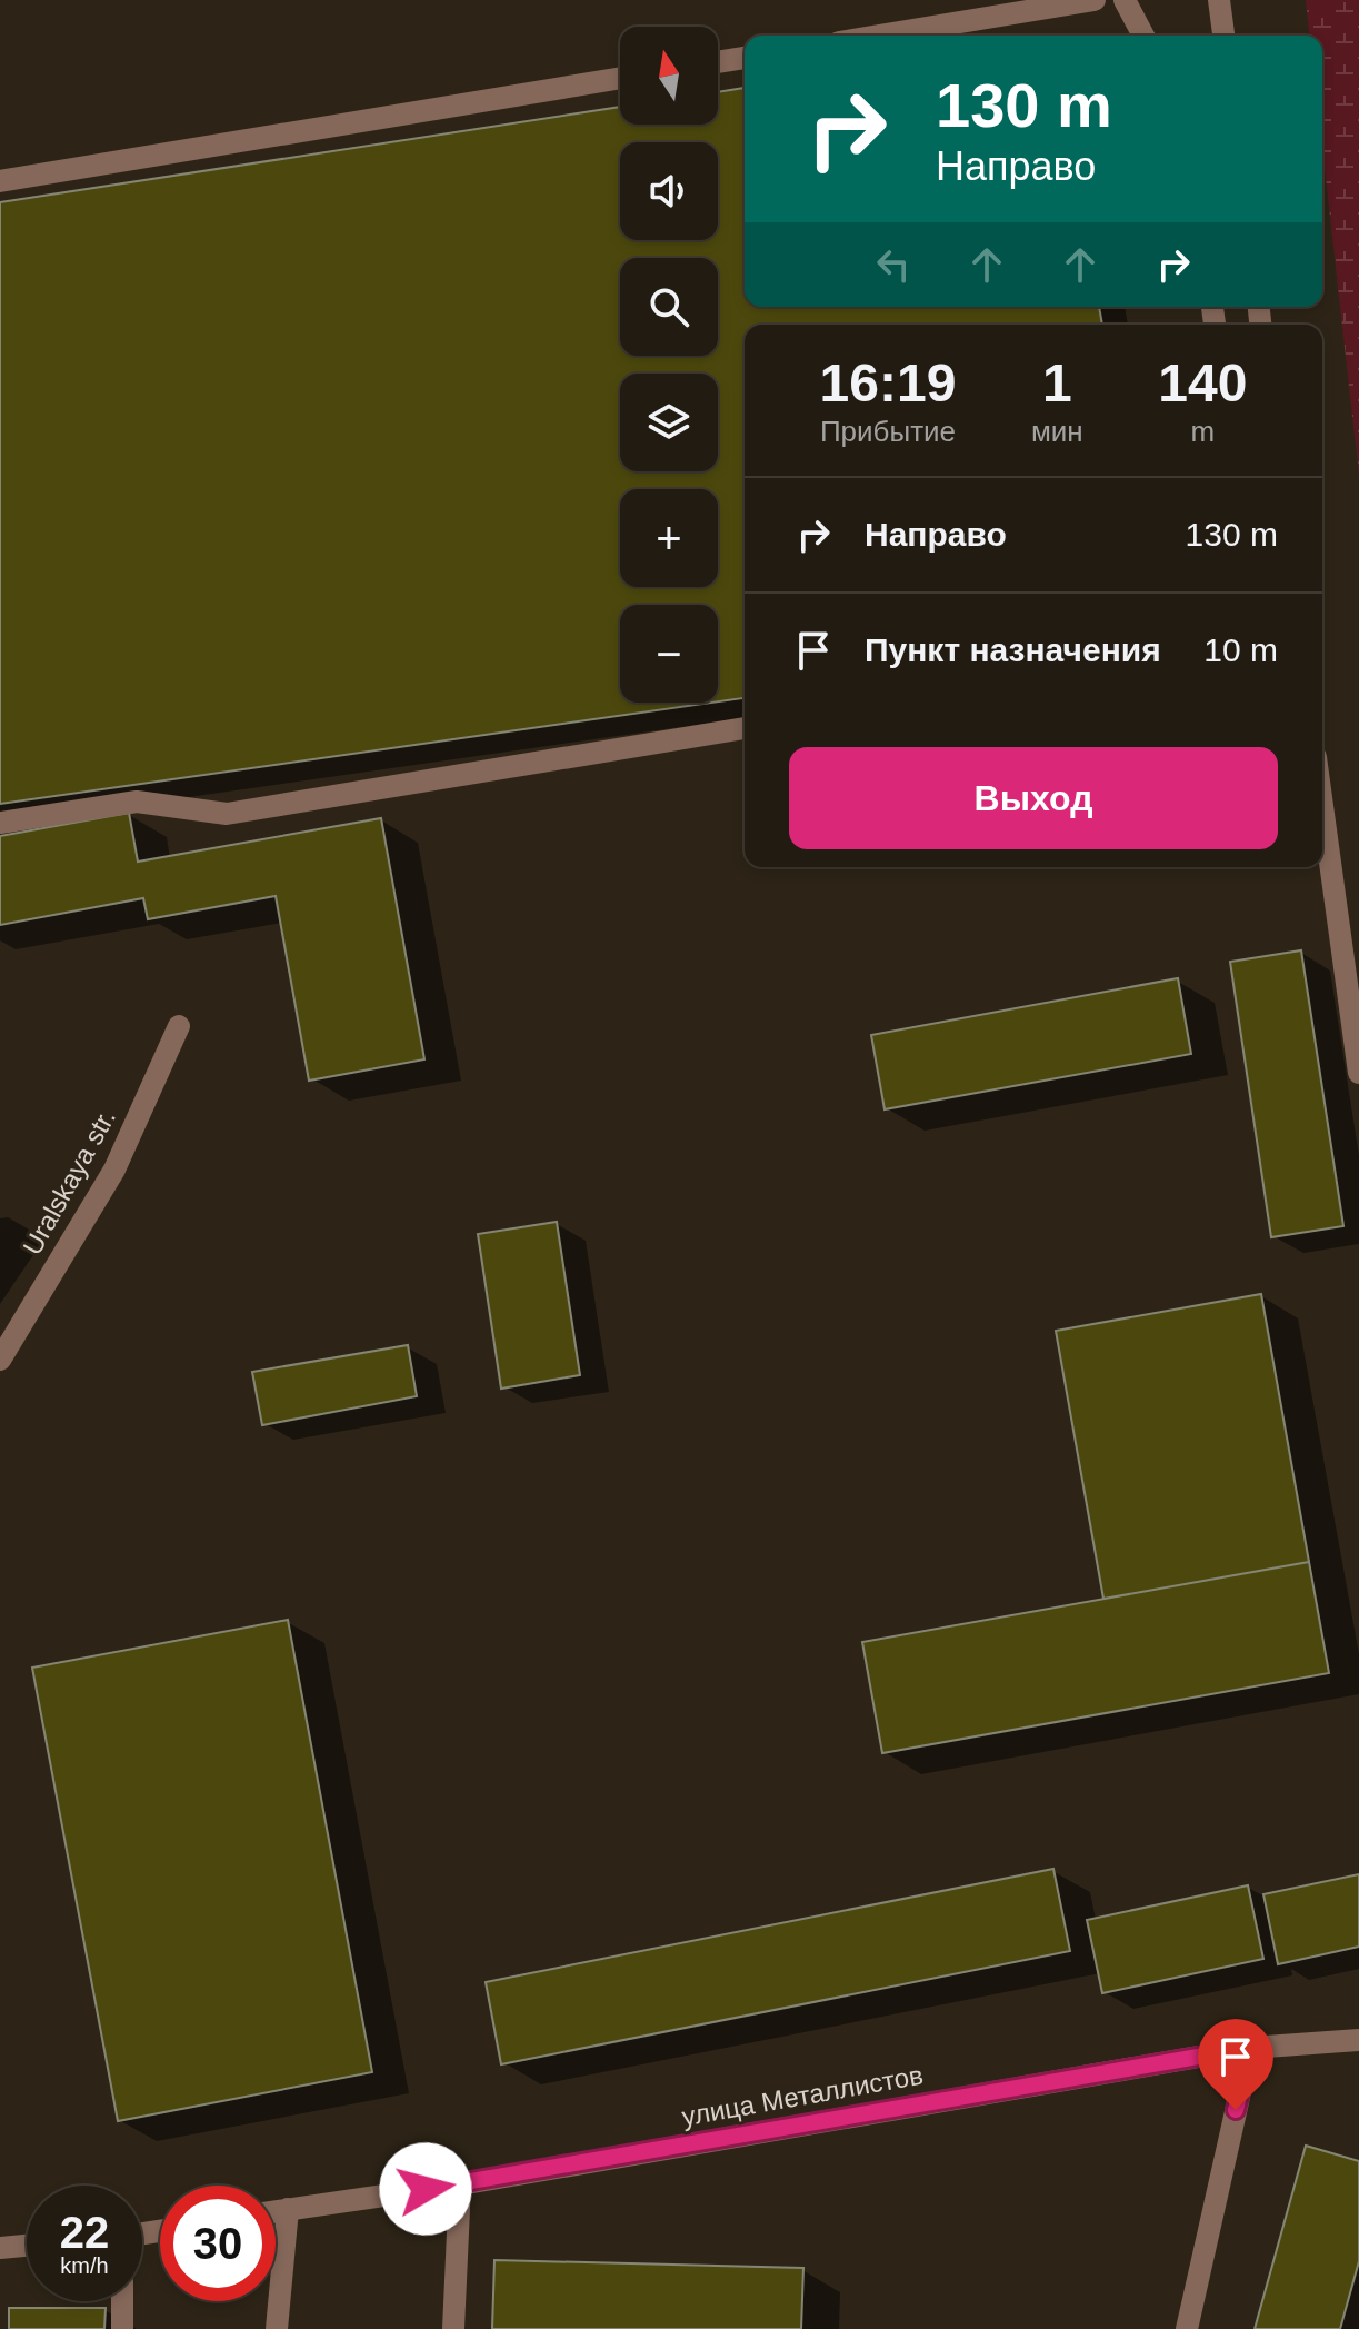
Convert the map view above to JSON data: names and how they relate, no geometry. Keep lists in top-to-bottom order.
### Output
{
  "streets": {
    "street": ["Uralskaya str.", "улица Металлистов"]
  },
  "north": "top",
  "page": {
    "map_buttons": ["+", "−"],
    "turn": ["130 m", "Направо"],
    "eta": [
      "16:19",
      "Прибытие",
      "1",
      "мин",
      "140",
      "m"
    ],
    "list": [
      {
        "name": "Направо",
        "value": "130 m"
      },
      {
        "name": "Пункт назначения",
        "value": "10 m"
      }
    ],
    "buttons": "Выход",
    "speed": "22 km/h",
    "limit": "30"
  }
}
